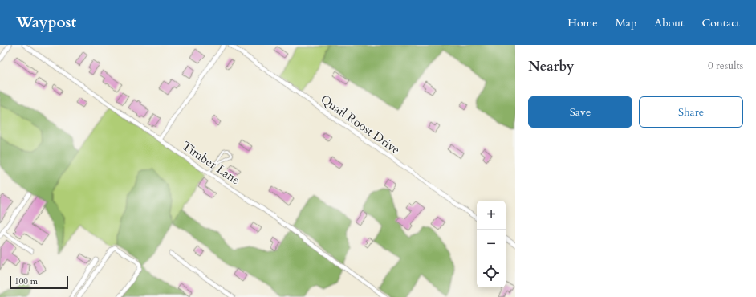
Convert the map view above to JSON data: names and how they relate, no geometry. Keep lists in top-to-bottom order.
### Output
{
  "streets": {
    "street": ["Quail Roost Drive", "Timber Lane"]
  },
  "scale_bar": "100 m",
  "page": {
    "header": "Waypost",
    "nav": [
      "Home",
      "Map",
      "About",
      "Contact"
    ],
    "heading": ["Nearby", "0 results"],
    "buttons": ["Save", "Share"],
    "map_buttons": ["+", "−"],
    "scale": "100 m"
  }
}
